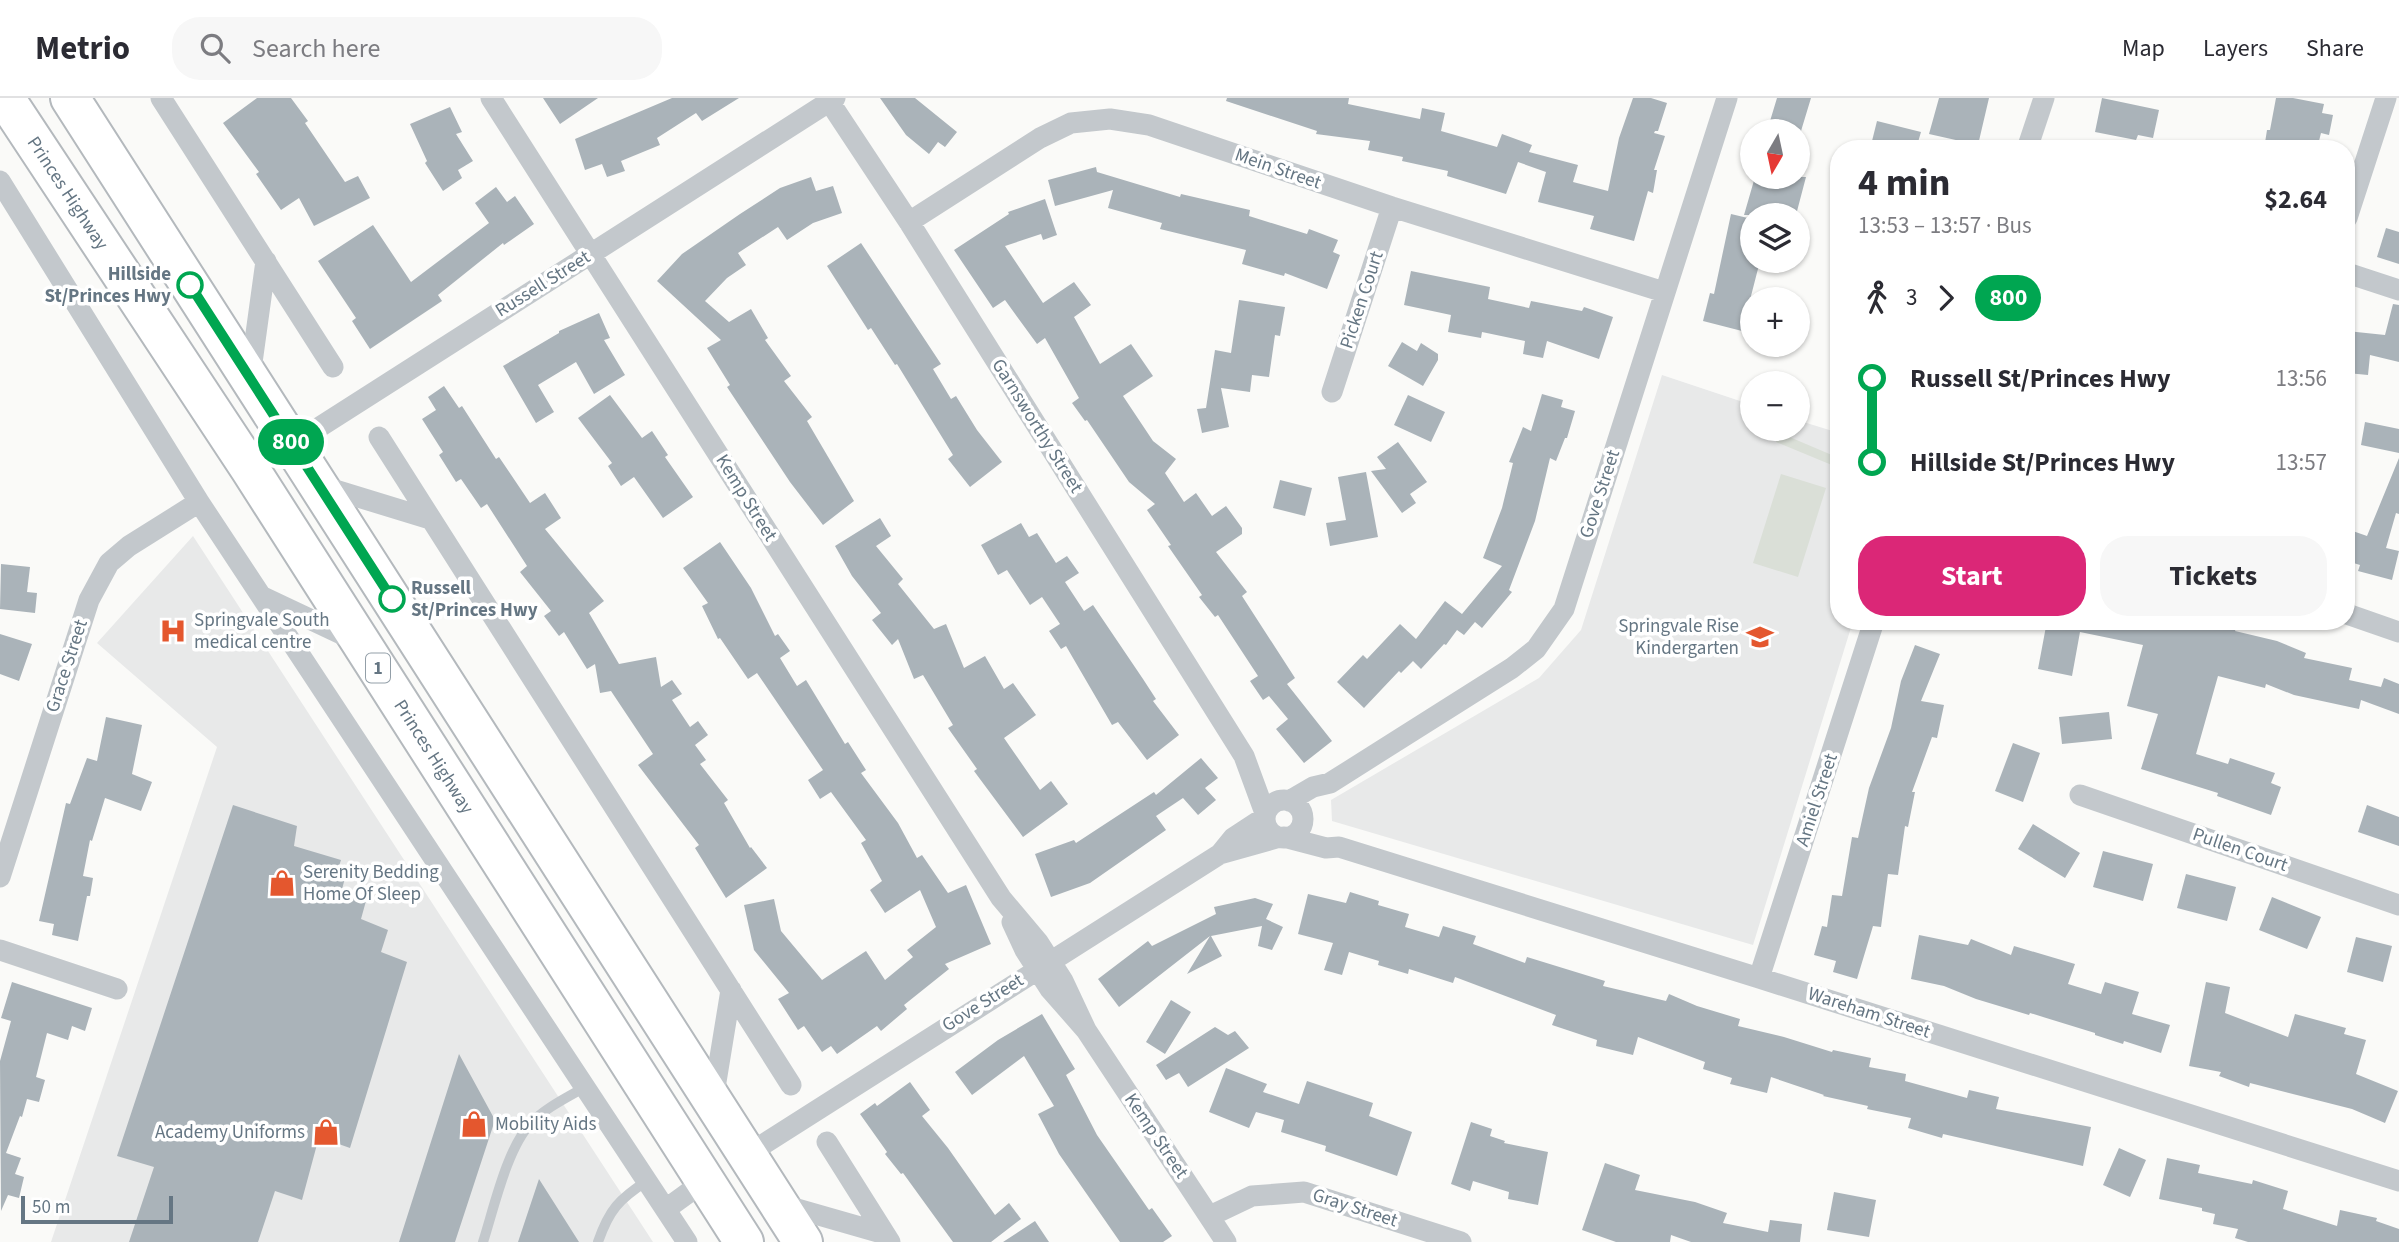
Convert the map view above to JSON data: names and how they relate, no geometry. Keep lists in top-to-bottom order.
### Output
{
  "streets": {
    "highway": ["Princes Highway", "1"],
    "street": [
      "Mein Street",
      "Russell Street",
      "Picken Court",
      "Garnsworthy Street",
      "Gove Street",
      "Kemp Street",
      "Grace Street",
      "Amiel Street",
      "Pullen Court",
      "Wareham Street",
      "Gray Street"
    ]
  },
  "crossings": [
    ["Mein Street", "Picken Court"],
    ["Mein Street", "Garnsworthy Street"],
    ["Mein Street", "Gove Street"],
    ["Princes Highway", "Russell Street"],
    ["Russell Street", "Garnsworthy Street"],
    ["Russell Street", "Kemp Street"],
    ["Garnsworthy Street", "Gove Street"],
    ["Garnsworthy Street", "Wareham Street"],
    ["Gove Street", "Kemp Street"],
    ["Gove Street", "Wareham Street"],
    ["Kemp Street", "Gray Street"],
    ["Amiel Street", "Wareham Street"]
  ],
  "places": {
    "other": ["Hillside St/Princes Hwy", "Russell St/Princes Hwy"],
    "hospital": ["Springvale South medical centre"],
    "school or university": ["Springvale Rise Kindergarten"],
    "shop": ["Serenity Bedding Home Of Sleep", "Mobility Aids", "Academy Uniforms"]
  },
  "lines": ["bus line 800"],
  "scale_bar": "50 m",
  "north": "bottom",
  "page": {
    "header": "Metrio",
    "search": "Search here",
    "nav": ["Map", "Layers", "Share"],
    "on_map": "800",
    "map_buttons": ["+", "−"],
    "heading": ["4 min", "13:53 – 13:57 · Bus", "$2.64"],
    "legs": ["3", "800"],
    "list": [
      {
        "name": "Russell St/Princes Hwy",
        "value": "13:56"
      },
      {
        "name": "Hillside St/Princes Hwy",
        "value": "13:57"
      }
    ],
    "buttons": ["Start", "Tickets"],
    "scale": "50 m"
  }
}
